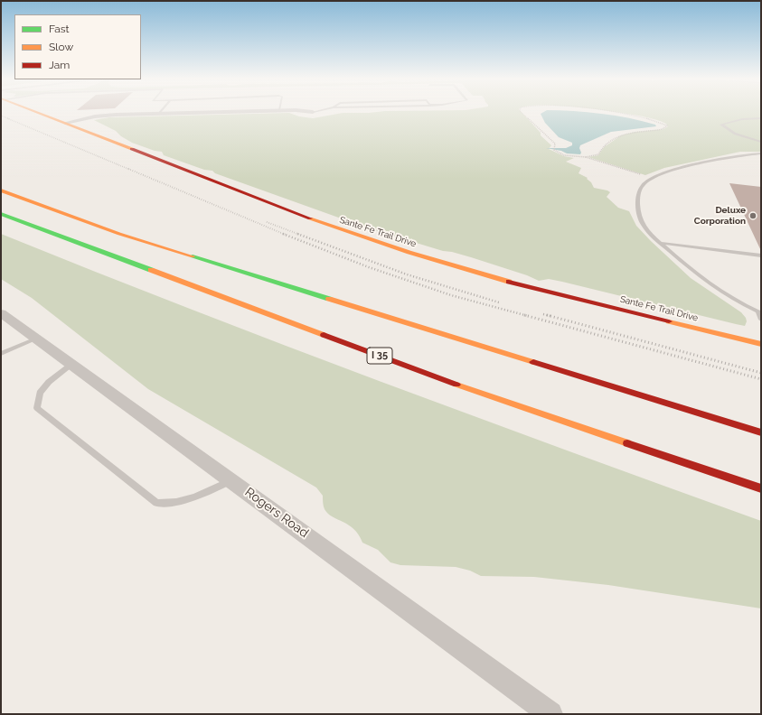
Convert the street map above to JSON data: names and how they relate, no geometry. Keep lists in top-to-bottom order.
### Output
{
  "streets": {
    "main road": ["Sante Fe Trail Drive", "I 35"],
    "street": ["Rogers Road"]
  },
  "places": ["Deluxe Corporation"],
  "legend": ["Fast", "Slow", "Jam"]
}
